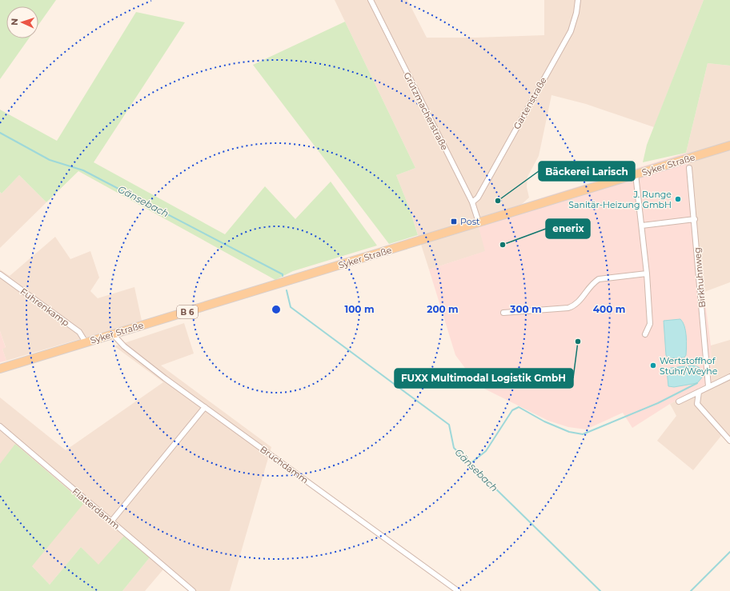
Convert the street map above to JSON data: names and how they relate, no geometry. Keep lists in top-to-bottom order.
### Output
{
  "streets": {
    "main road": ["Syker Straße", "B 6"],
    "street": [
      "Gartenstraße",
      "Grützmacherstraße",
      "Birkhuhnweg",
      "Fuhrenkamp",
      "Bruchdamm",
      "Flatterdamm"
    ]
  },
  "crossings": [
    ["Gartenstraße", "Grützmacherstraße"],
    ["Grützmacherstraße", "Syker Straße"],
    ["Syker Straße", "Fuhrenkamp"],
    ["Syker Straße", "Bruchdamm"]
  ],
  "water": ["Gänsebach"],
  "places": {
    "other": [
      "J. Runge Sanitär-Heizung GmbH",
      "Bäckerei Larisch",
      "enerix",
      "FUXX Multimodal Logistik GmbH",
      "Wertstoffhof Stuhr/Weyhe"
    ],
    "transit": ["Post"]
  },
  "north": "left",
  "rings": [
    "100 m",
    "200 m",
    "300 m",
    "400 m"
  ]
}
